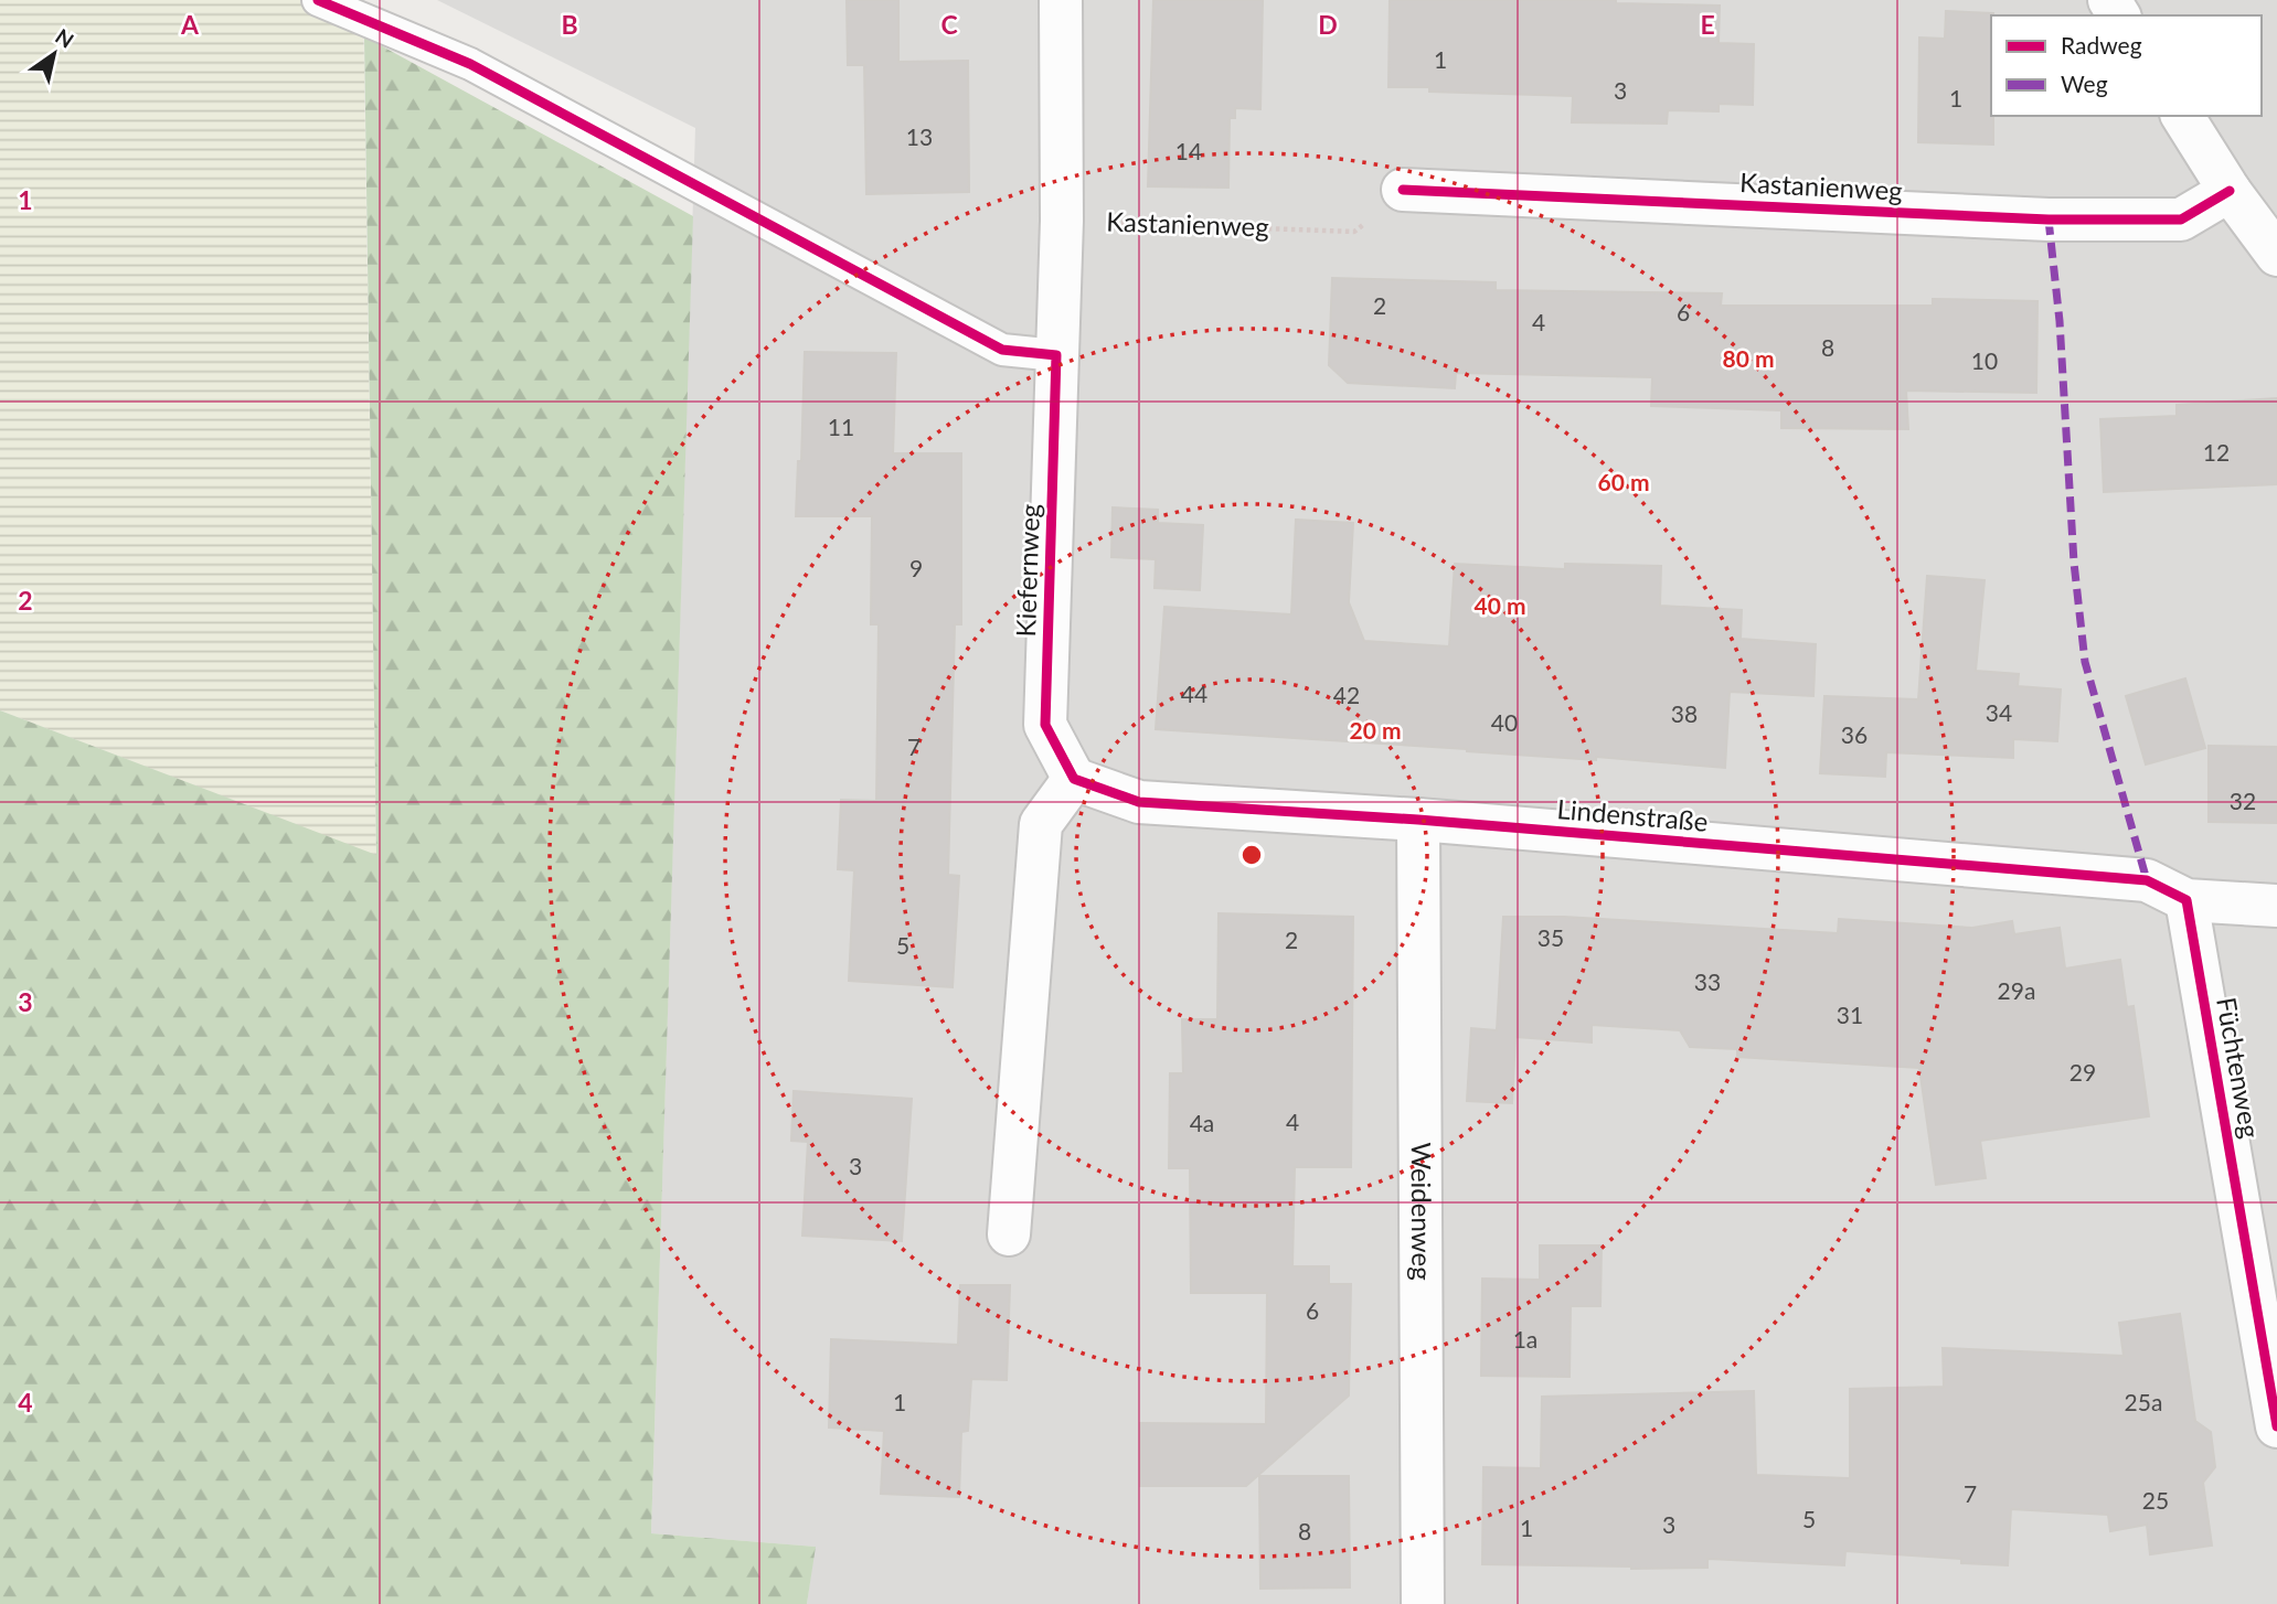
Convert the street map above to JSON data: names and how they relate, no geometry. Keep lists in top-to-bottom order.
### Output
{
  "streets": {
    "street": [
      "Kastanienweg",
      "Kiefernweg",
      "Lindenstraße",
      "Füchtenweg",
      "Weidenweg"
    ]
  },
  "crossings": [
    ["Kastanienweg", "Kiefernweg"],
    ["Kiefernweg", "Lindenstraße"],
    ["Lindenstraße", "Füchtenweg"],
    ["Lindenstraße", "Weidenweg"]
  ],
  "house_numbers": [
    "1",
    "3",
    "1",
    "13",
    "14",
    "2",
    "6",
    "4",
    "8",
    "10",
    "11",
    "12",
    "9",
    "44",
    "42",
    "34",
    "38",
    "40",
    "36",
    "7",
    "32",
    "35",
    "2",
    "5",
    "33",
    "29a",
    "31",
    "29",
    "4",
    "4a",
    "3",
    "6",
    "1a",
    "1",
    "25a",
    "7",
    "25",
    "5",
    "3",
    "1",
    "8"
  ],
  "legend": ["Radweg", "Weg"],
  "north": "top right",
  "grid": {
    "columns": [
      "A",
      "B",
      "C",
      "D",
      "E"
    ],
    "rows": [
      "1",
      "2",
      "3",
      "4"
    ]
  },
  "rings": [
    "80 m",
    "60 m",
    "40 m",
    "20 m"
  ]
}
